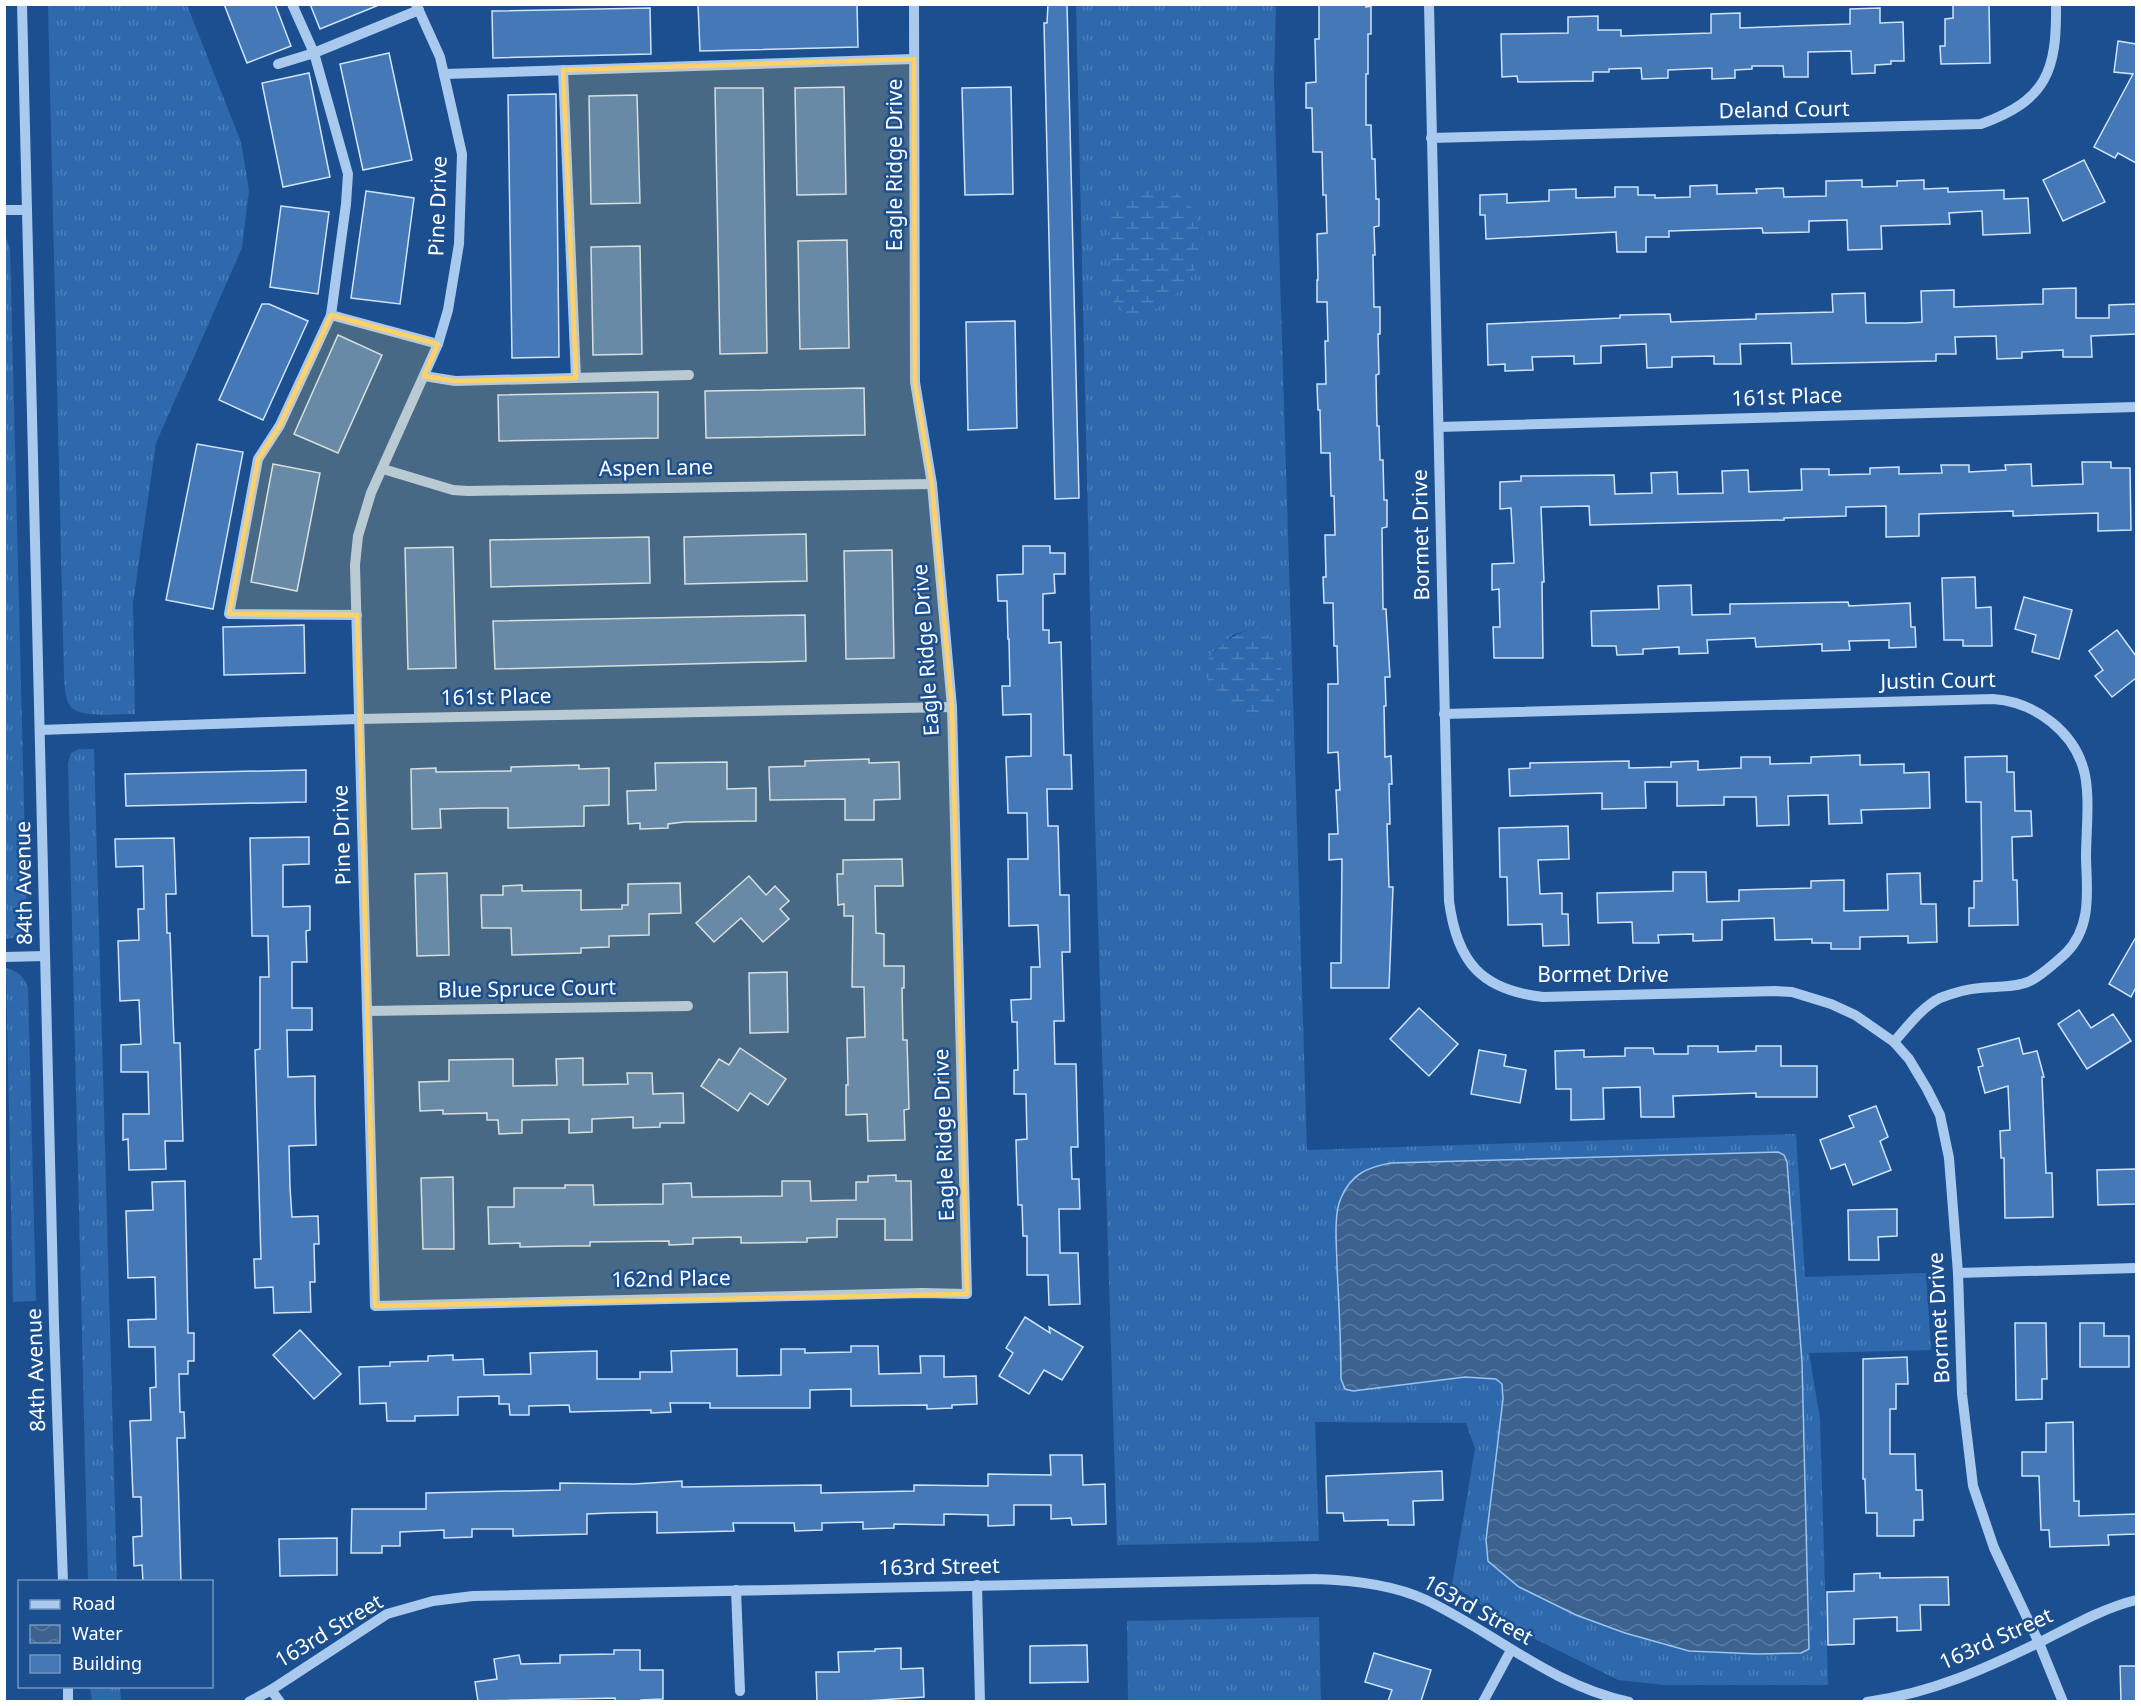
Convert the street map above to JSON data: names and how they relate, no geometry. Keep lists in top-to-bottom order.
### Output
{
  "streets": {
    "street": [
      "Deland Court",
      "Eagle Ridge Drive",
      "Pine Drive",
      "161st Place",
      "Aspen Lane",
      "Bormet Drive",
      "Justin Court",
      "84th Avenue",
      "Blue Spruce Court",
      "162nd Place",
      "163rd Street"
    ]
  },
  "crossings": [
    ["Deland Court", "Bormet Drive"],
    ["Eagle Ridge Drive", "161st Place"],
    ["Eagle Ridge Drive", "Aspen Lane"],
    ["Eagle Ridge Drive", "162nd Place"],
    ["Pine Drive", "161st Place"],
    ["Pine Drive", "Aspen Lane"],
    ["Pine Drive", "Blue Spruce Court"],
    ["Pine Drive", "162nd Place"],
    ["161st Place", "Bormet Drive"],
    ["161st Place", "84th Avenue"],
    ["Bormet Drive", "Justin Court"],
    ["Bormet Drive", "163rd Street"]
  ],
  "legend": ["Road", "Water", "Building"]
}
